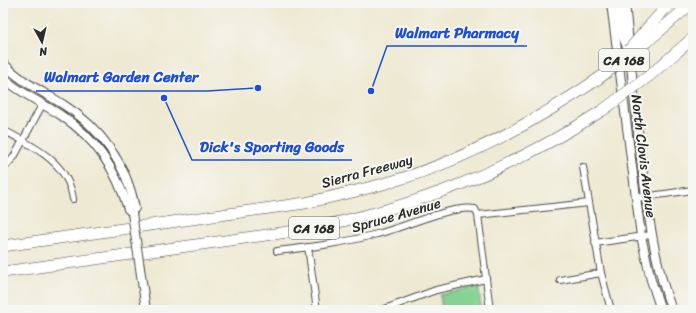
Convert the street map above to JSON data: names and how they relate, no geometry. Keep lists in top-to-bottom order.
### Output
{
  "streets": {
    "highway": ["CA 168", "Sierra Freeway"],
    "main road": ["North Clovis Avenue"],
    "street": ["Spruce Avenue"]
  },
  "places": ["Walmart Garden Center", "Walmart Pharmacy", "Dick's Sporting Goods"],
  "north": "bottom"
}
